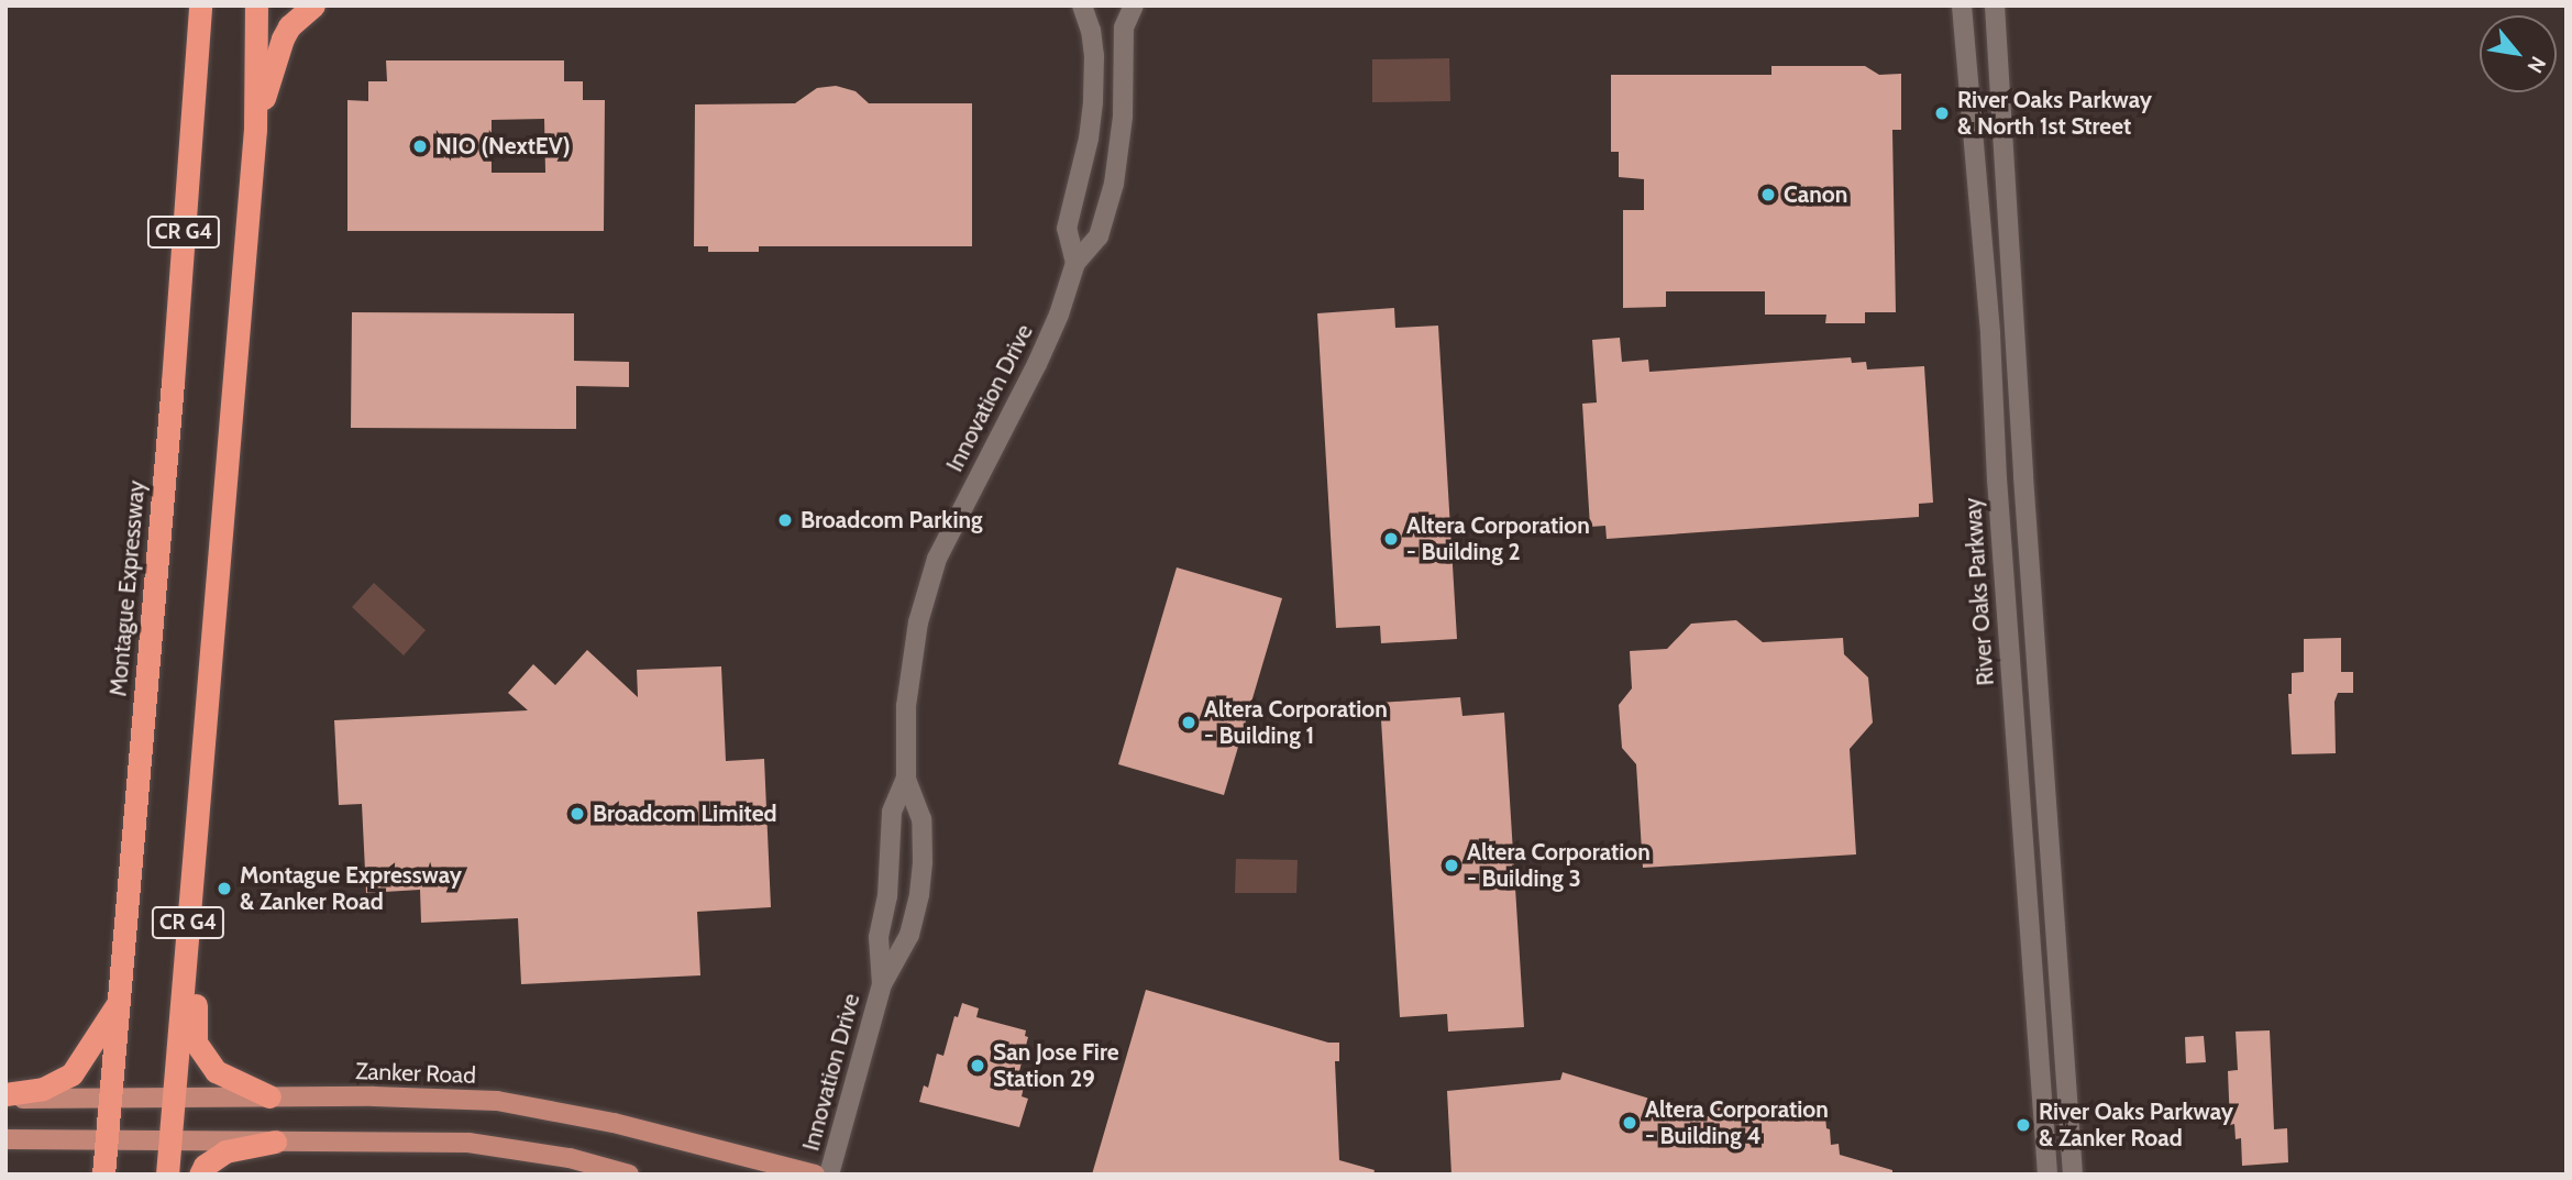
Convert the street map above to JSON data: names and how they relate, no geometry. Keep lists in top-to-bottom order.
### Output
{
  "streets": {
    "highway": ["CR G4", "Montague Expressway"],
    "main road": ["Zanker Road"],
    "street": ["Innovation Drive", "River Oaks Parkway"]
  },
  "crossings": [
    ["CR G4", "Zanker Road"],
    ["Montague Expressway", "Zanker Road"]
  ],
  "places": [
    "River Oaks Parkway & North 1st Street",
    "NIO (NextEV)",
    "Canon",
    "Broadcom Parking",
    "Altera Corporation - Building 2",
    "Altera Corporation - Building 1",
    "Broadcom Limited",
    "Altera Corporation - Building 3",
    "Montague Expressway & Zanker Road",
    "San Jose Fire Station 29",
    "Altera Corporation - Building 4",
    "River Oaks Parkway & Zanker Road"
  ],
  "north": "bottom right"
}
